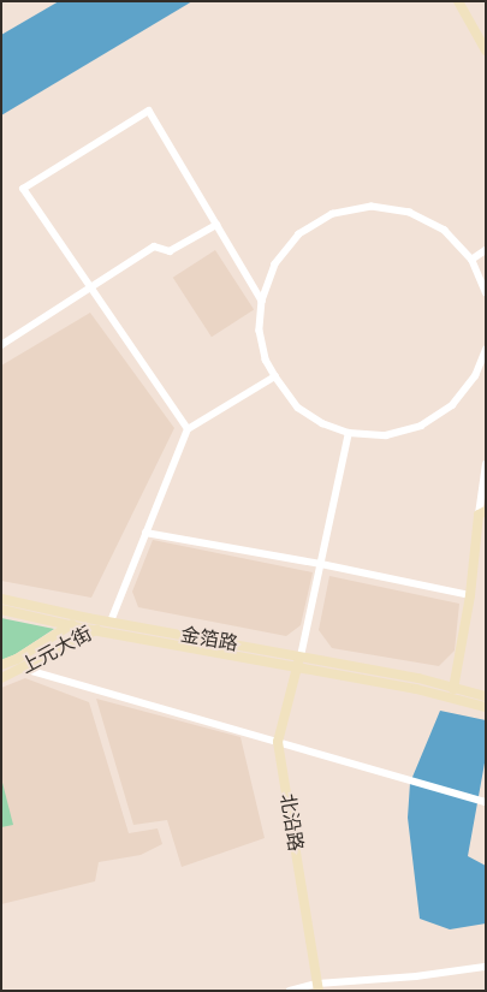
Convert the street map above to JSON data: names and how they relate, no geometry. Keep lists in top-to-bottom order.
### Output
{
  "streets": {
    "main road": ["金箔路", "上元大街", "北沿路"]
  },
  "crossings": [
    ["金箔路", "上元大街"],
    ["金箔路", "北沿路"]
  ]
}
